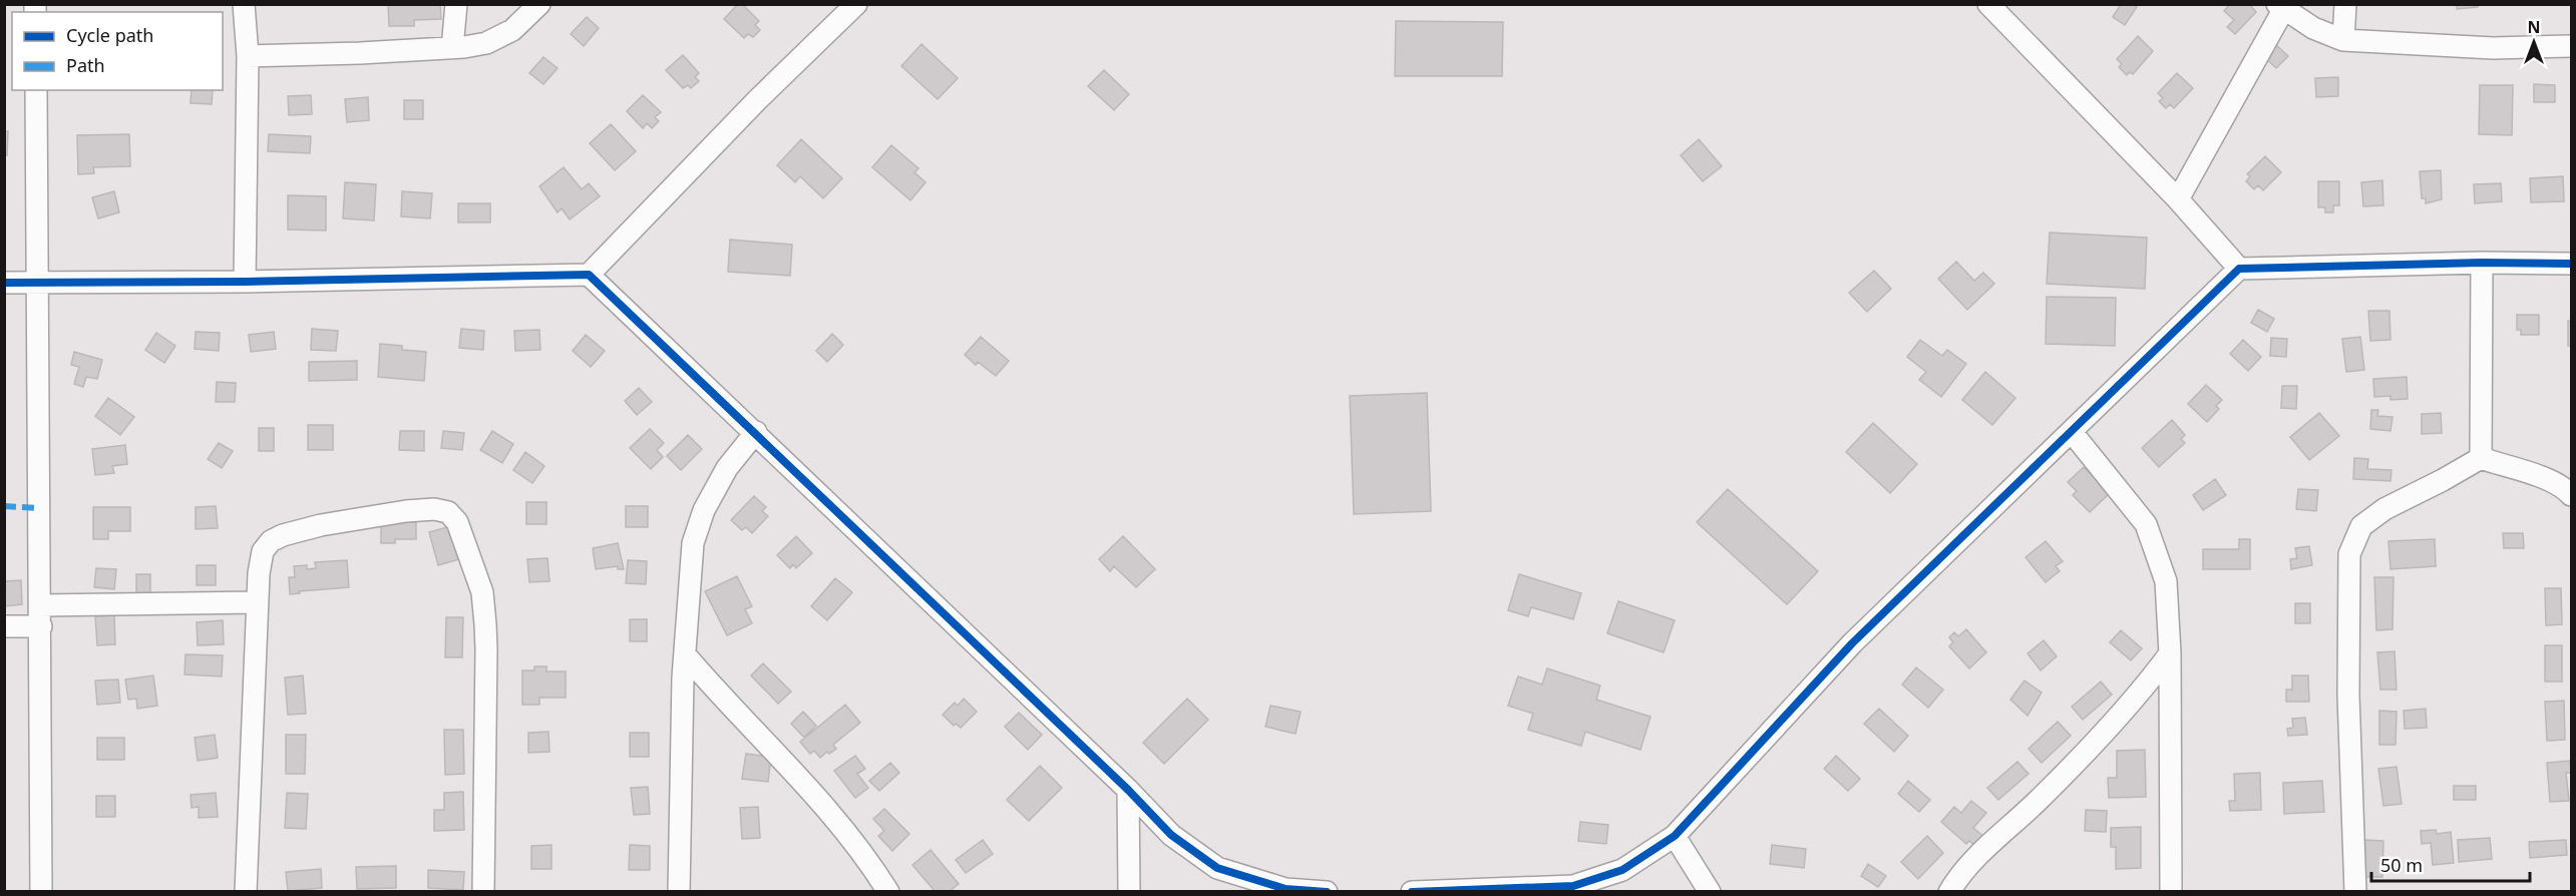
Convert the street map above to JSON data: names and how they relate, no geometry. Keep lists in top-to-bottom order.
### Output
{
  "legend": ["Cycle path", "Path"],
  "scale_bar": "50 m",
  "north": "top"
}
